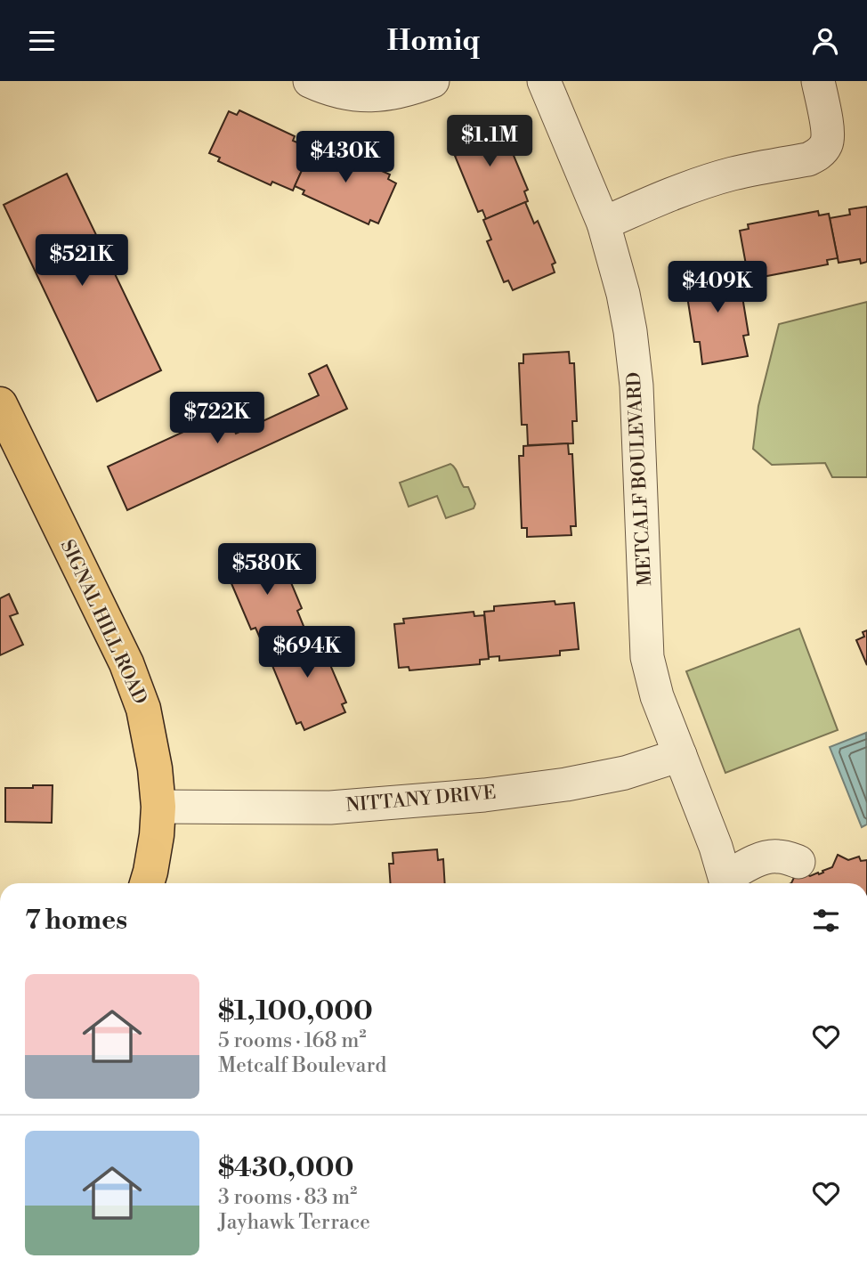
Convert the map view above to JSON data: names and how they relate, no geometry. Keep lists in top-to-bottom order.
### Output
{
  "streets": {
    "main road": ["SIGNAL HILL ROAD"],
    "street": ["METCALF BOULEVARD", "NITTANY DRIVE"]
  },
  "crossings": [
    ["METCALF BOULEVARD", "NITTANY DRIVE"],
    ["SIGNAL HILL ROAD", "NITTANY DRIVE"]
  ],
  "page": {
    "header": "Homiq",
    "price": [
      "$1.1M",
      "$430K",
      "$521K",
      "$409K",
      "$722K",
      "$580K",
      "$694K"
    ],
    "heading": "7 homes",
    "list": [
      {
        "name": "$1,100,000",
        "note": "5 rooms · 168 m² · Metcalf Boulevard"
      },
      {
        "name": "$430,000",
        "note": "3 rooms · 83 m² · Jayhawk Terrace"
      }
    ]
  }
}
